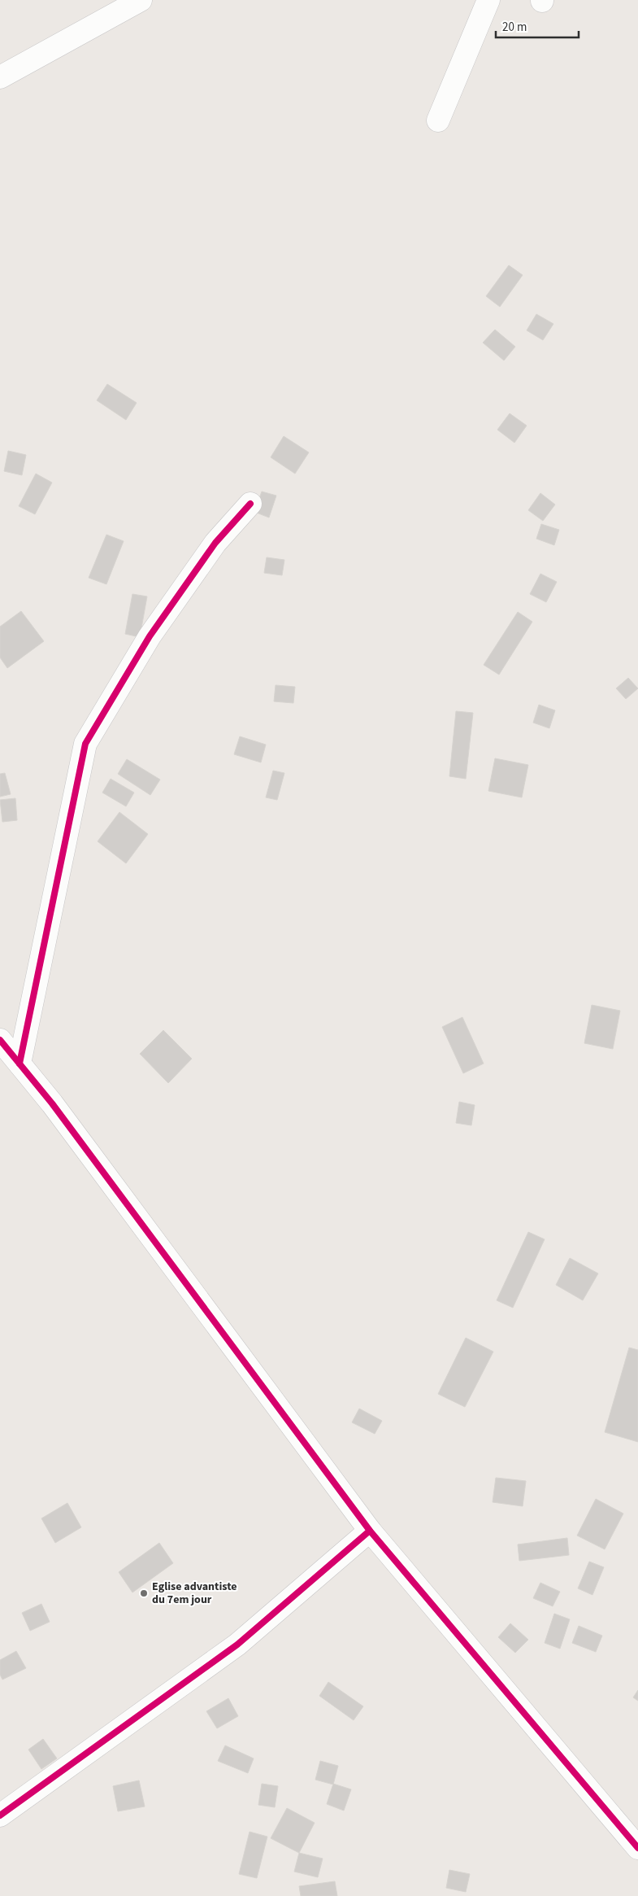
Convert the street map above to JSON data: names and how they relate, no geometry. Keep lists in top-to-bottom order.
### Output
{
  "places": ["Eglise advantiste du 7em jour"],
  "scale_bar": "20 m"
}
